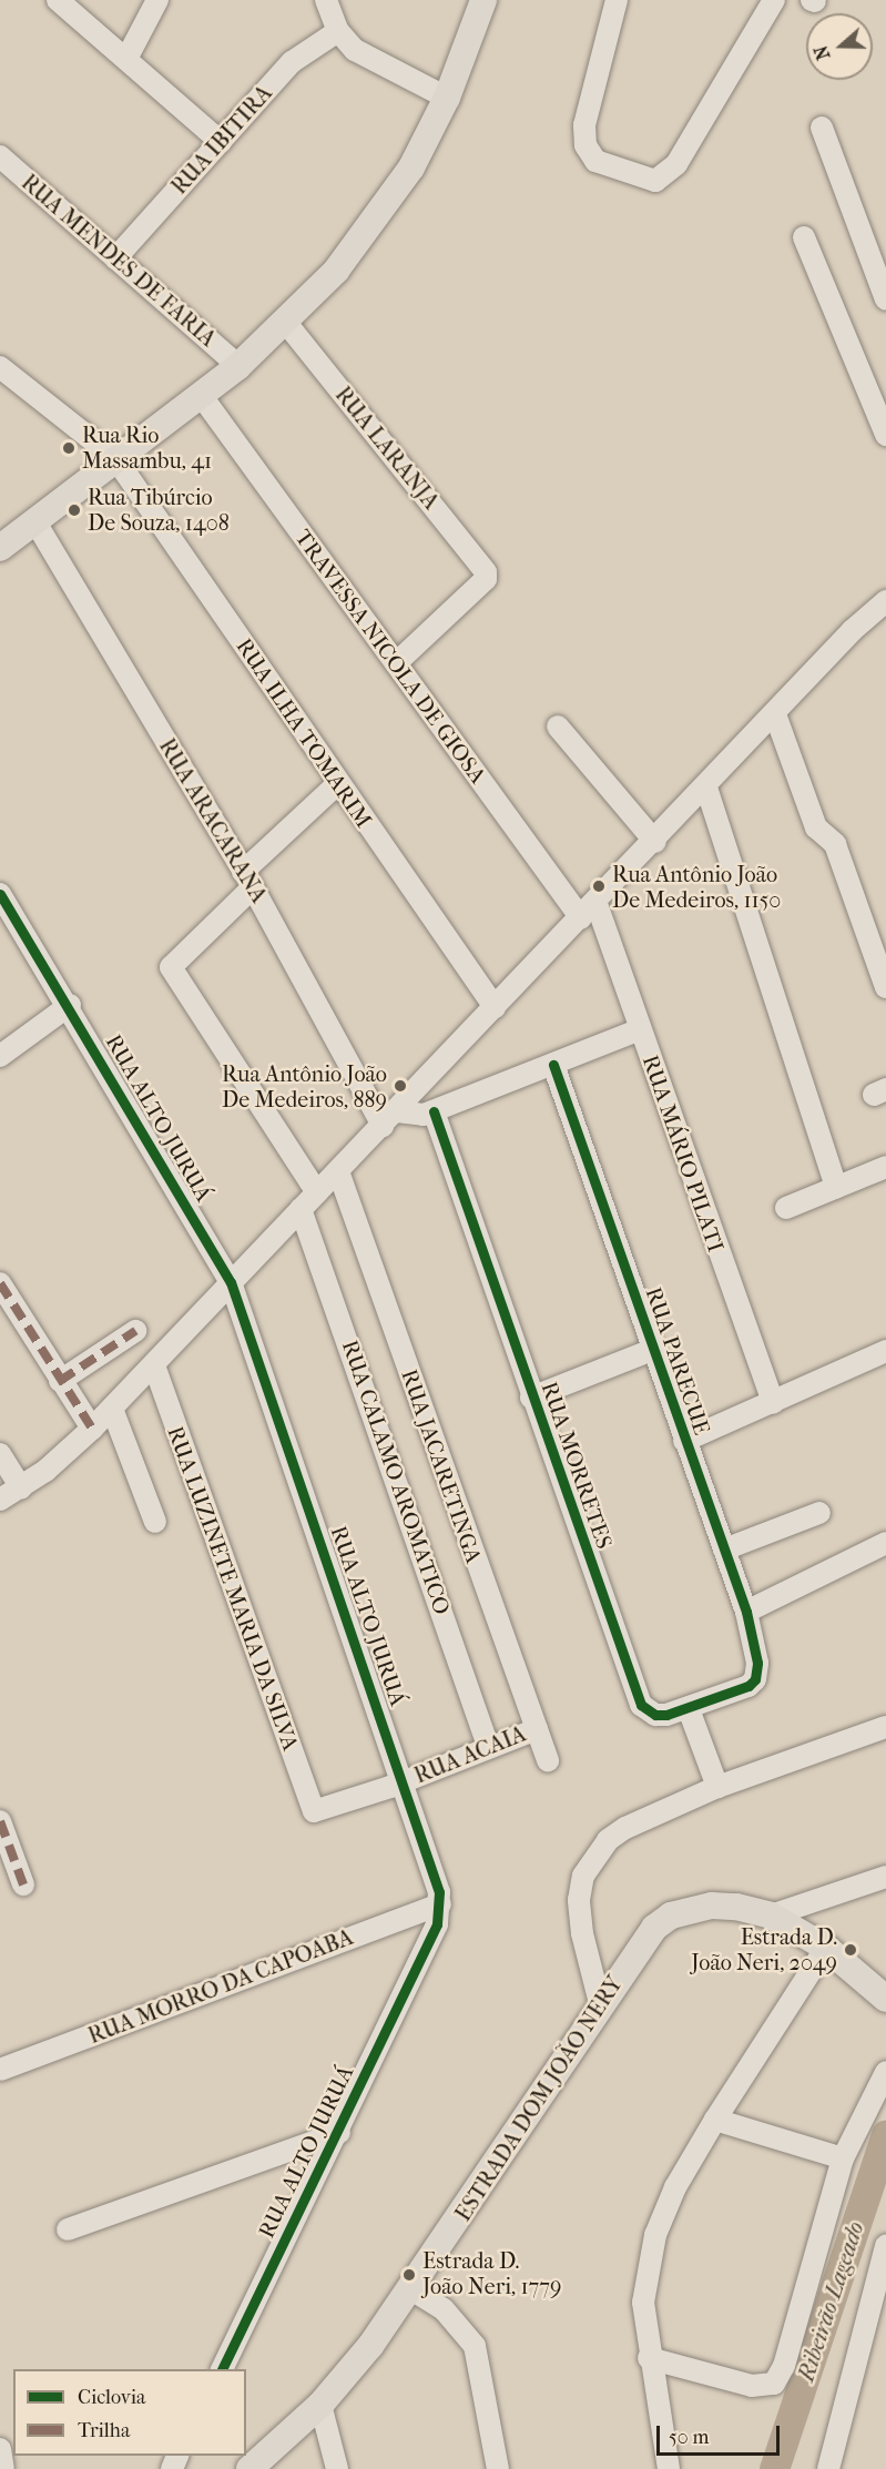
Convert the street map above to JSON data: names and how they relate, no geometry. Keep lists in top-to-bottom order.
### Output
{
  "streets": {
    "main road": ["ESTRADA DOM JOÃO NERY"],
    "street": [
      "RUA IBITIRA",
      "RUA MENDES DE FARIA",
      "RUA LARANJA",
      "TRAVESSA NICOLA DE GIOSA",
      "RUA ILHA TOMARIM",
      "RUA ARACARANA",
      "RUA ALTO JURUÁ",
      "RUA MÁRIO PILATI",
      "RUA PARECUE",
      "RUA MORRETES",
      "RUA JACARETINGA",
      "RUA CALAMO AROMATICO",
      "RUA LUZINETE MARIA DA SILVA",
      "RUA ACAIA",
      "RUA MORRO DA CAPOABA"
    ]
  },
  "crossings": [
    ["RUA IBITIRA", "RUA MENDES DE FARIA"],
    ["RUA LARANJA", "TRAVESSA NICOLA DE GIOSA"],
    ["TRAVESSA NICOLA DE GIOSA", "RUA MÁRIO PILATI"],
    ["RUA ALTO JURUÁ", "RUA ACAIA"],
    ["RUA ALTO JURUÁ", "RUA MORRO DA CAPOABA"],
    ["RUA PARECUE", "RUA MORRETES"],
    ["RUA JACARETINGA", "RUA ACAIA"],
    ["RUA CALAMO AROMATICO", "RUA ACAIA"],
    ["RUA LUZINETE MARIA DA SILVA", "RUA ACAIA"]
  ],
  "water": ["Ribeirão Lageado"],
  "places": [
    "Rua Rio Massambu, 41",
    "Rua Tibúrcio De Souza, 1408",
    "Rua Antônio João De Medeiros, 1150",
    "Rua Antônio João De Medeiros, 889",
    "Estrada D. João Neri, 2049",
    "Estrada D. João Neri, 1779"
  ],
  "legend": ["Ciclovia", "Trilha"],
  "scale_bar": "50 m",
  "north": "left"
}
